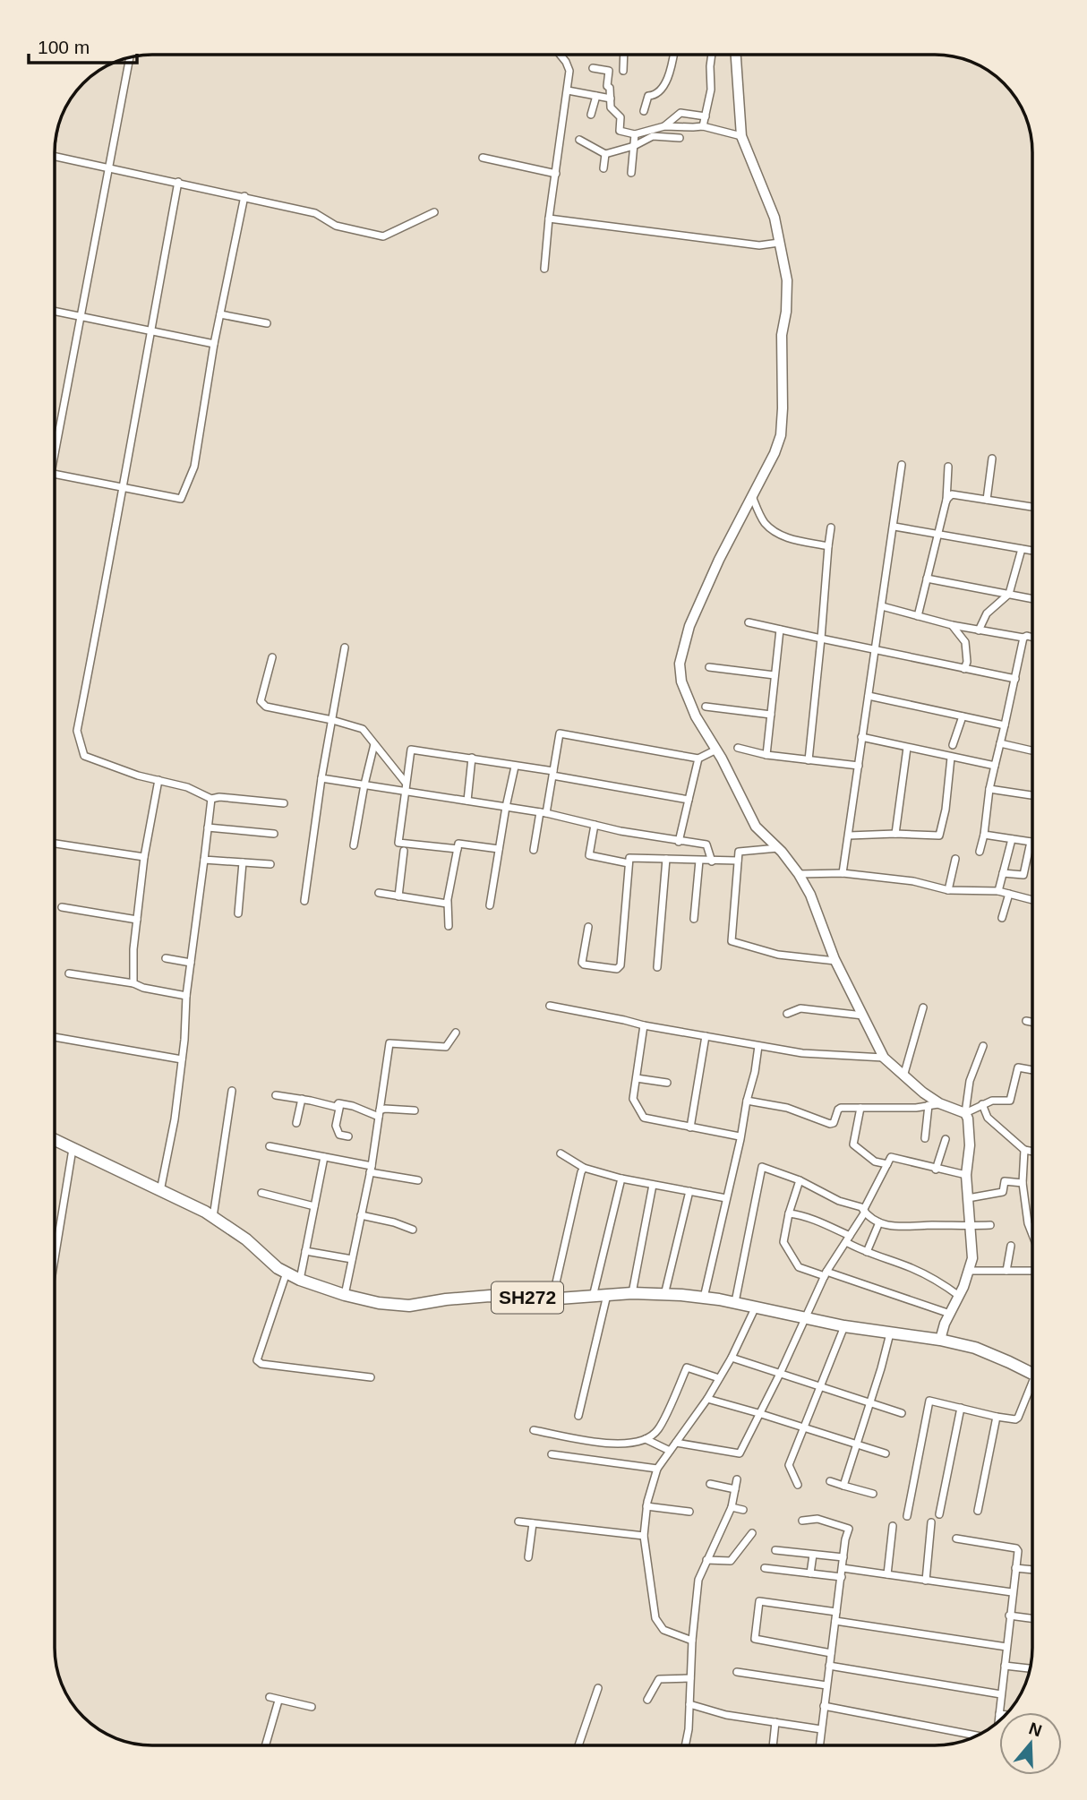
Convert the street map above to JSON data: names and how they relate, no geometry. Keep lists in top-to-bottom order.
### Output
{
  "streets": {
    "main road": ["SH272"]
  },
  "scale_bar": "100 m",
  "north": "top"
}
